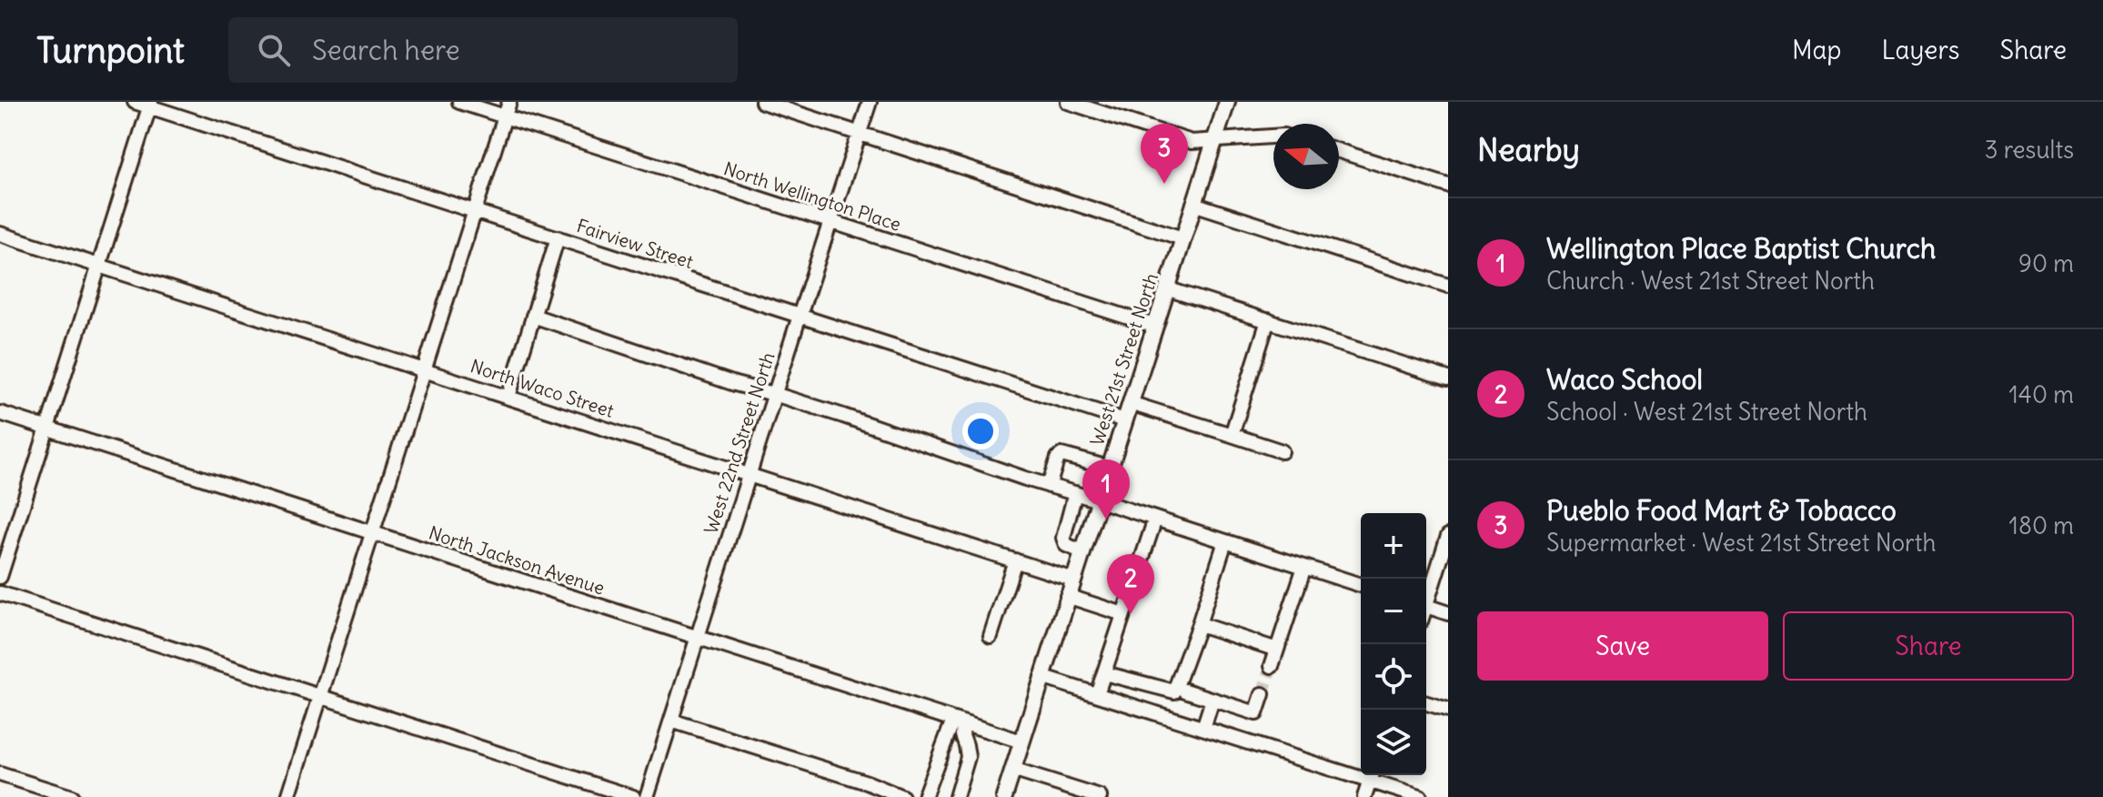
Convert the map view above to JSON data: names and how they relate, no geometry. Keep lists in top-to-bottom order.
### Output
{
  "streets": {
    "main road": ["West 21st Street North"],
    "street": [
      "North Wellington Place",
      "Fairview Street",
      "North Waco Street",
      "West 22nd Street North",
      "North Jackson Avenue"
    ]
  },
  "crossings": [
    ["North Wellington Place", "West 21st Street North"],
    ["North Wellington Place", "West 22nd Street North"],
    ["Fairview Street", "West 21st Street North"],
    ["Fairview Street", "West 22nd Street North"],
    ["West 21st Street North", "North Waco Street"],
    ["West 21st Street North", "North Jackson Avenue"],
    ["North Waco Street", "West 22nd Street North"],
    ["West 22nd Street North", "North Jackson Avenue"]
  ],
  "north": "left",
  "page": {
    "header": "Turnpoint",
    "search": "Search here",
    "nav": ["Map", "Layers", "Share"],
    "heading": ["Nearby", "3 results"],
    "pins": ["3", "1", "2"],
    "list": [
      {
        "mark": "1",
        "name": "Wellington Place Baptist Church",
        "note": "Church · West 21st Street North",
        "value": "90 m"
      },
      {
        "mark": "2",
        "name": "Waco School",
        "note": "School · West 21st Street North",
        "value": "140 m"
      },
      {
        "mark": "3",
        "name": "Pueblo Food Mart & Tobacco",
        "note": "Supermarket · West 21st Street North",
        "value": "180 m"
      }
    ],
    "map_buttons": ["+", "−"],
    "buttons": ["Save", "Share"]
  }
}
